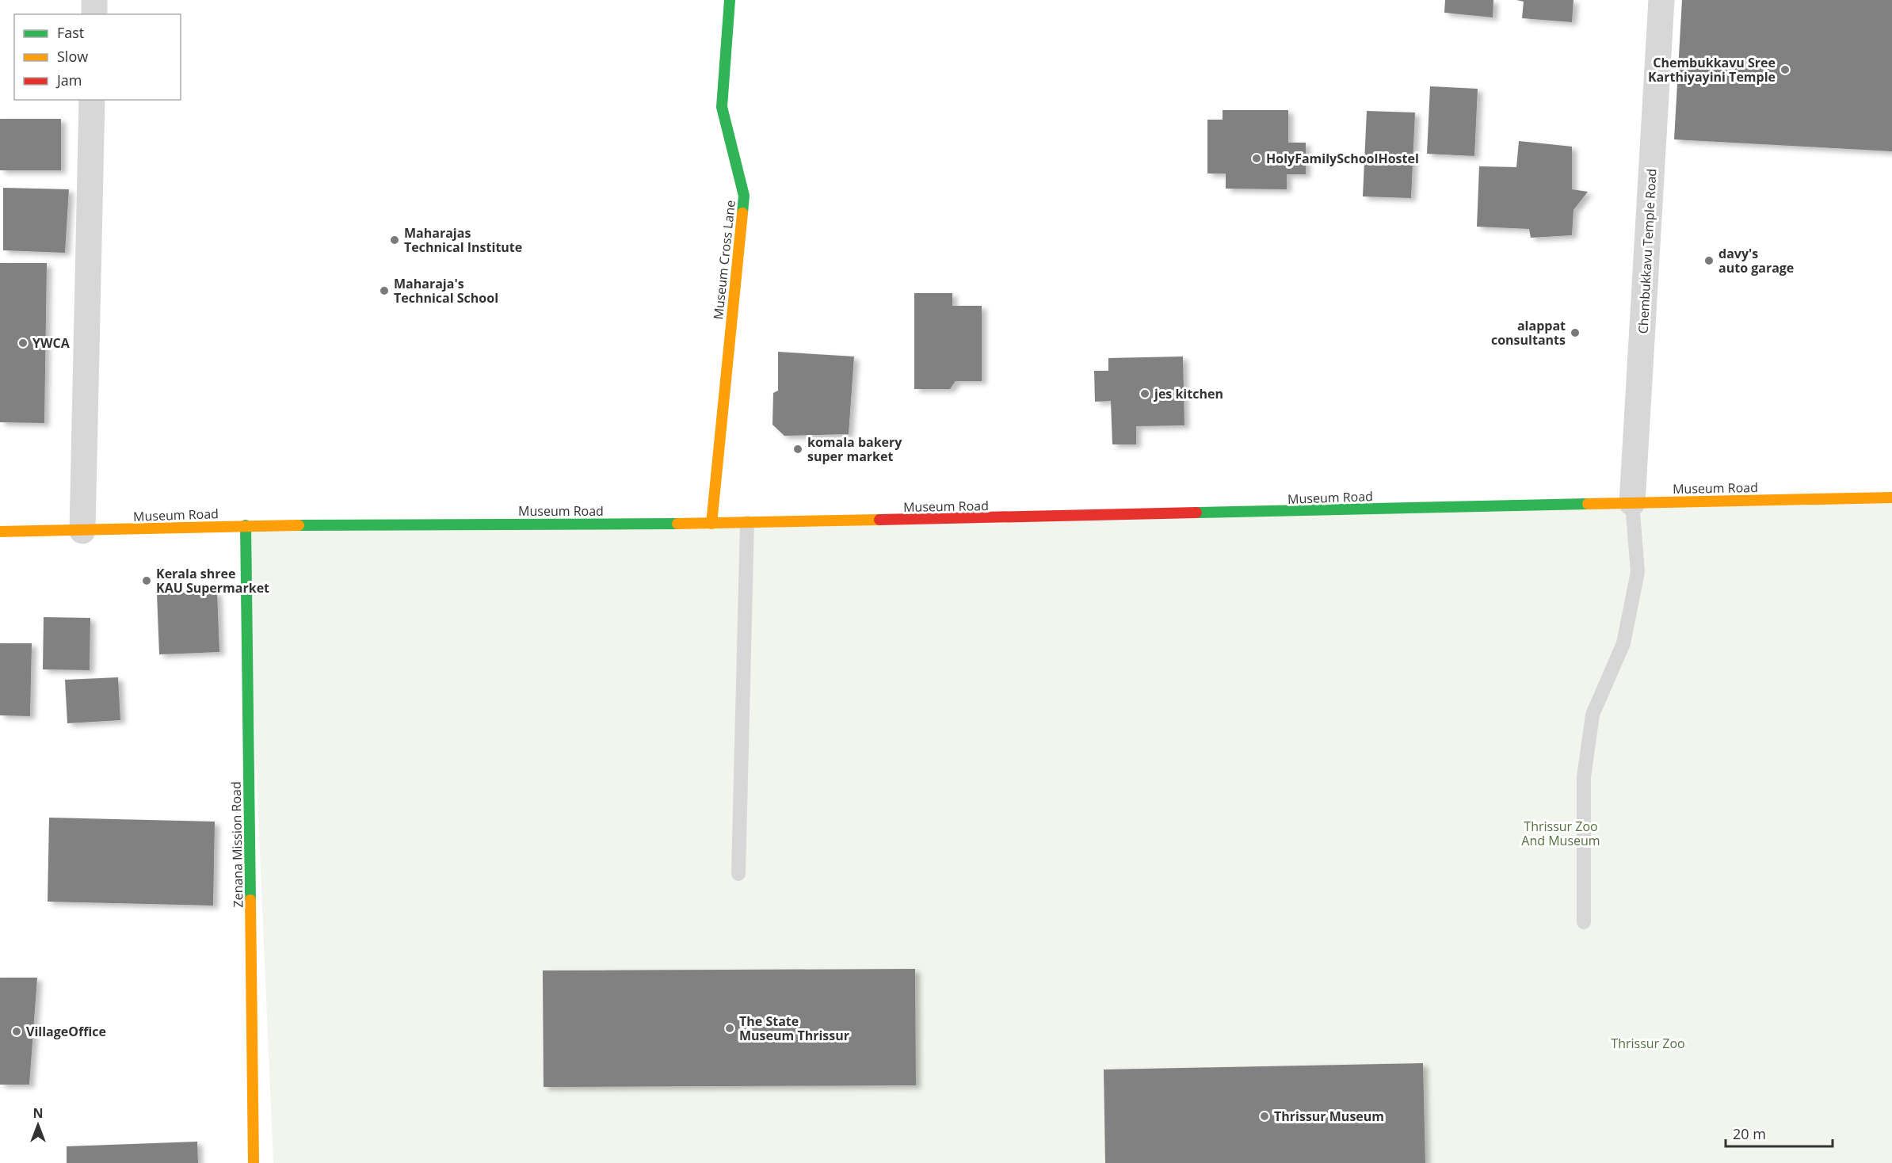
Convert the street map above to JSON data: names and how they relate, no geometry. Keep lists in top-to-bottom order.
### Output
{
  "streets": {
    "main road": ["Museum Cross Lane", "Museum Road", "Zenana Mission Road"],
    "street": ["Chembukkavu Temple Road"]
  },
  "crossings": [
    ["Chembukkavu Temple Road", "Museum Road"],
    ["Museum Cross Lane", "Museum Road"],
    ["Museum Road", "Zenana Mission Road"]
  ],
  "parks": ["Thrissur Zoo And Museum", "Thrissur Zoo"],
  "places": [
    "Chembukkavu Sree Karthiyayini Temple",
    "HolyFamilySchoolHostel",
    "Maharajas Technical Institute",
    "davy's auto garage",
    "Maharaja's Technical School",
    "alappat consultants",
    "YWCA",
    "jes kitchen",
    "komala bakery super market",
    "Kerala shree KAU Supermarket",
    "The State Museum Thrissur",
    "VillageOffice",
    "Thrissur Museum"
  ],
  "legend": ["Fast", "Slow", "Jam"],
  "scale_bar": "20 m",
  "north": "top"
}
